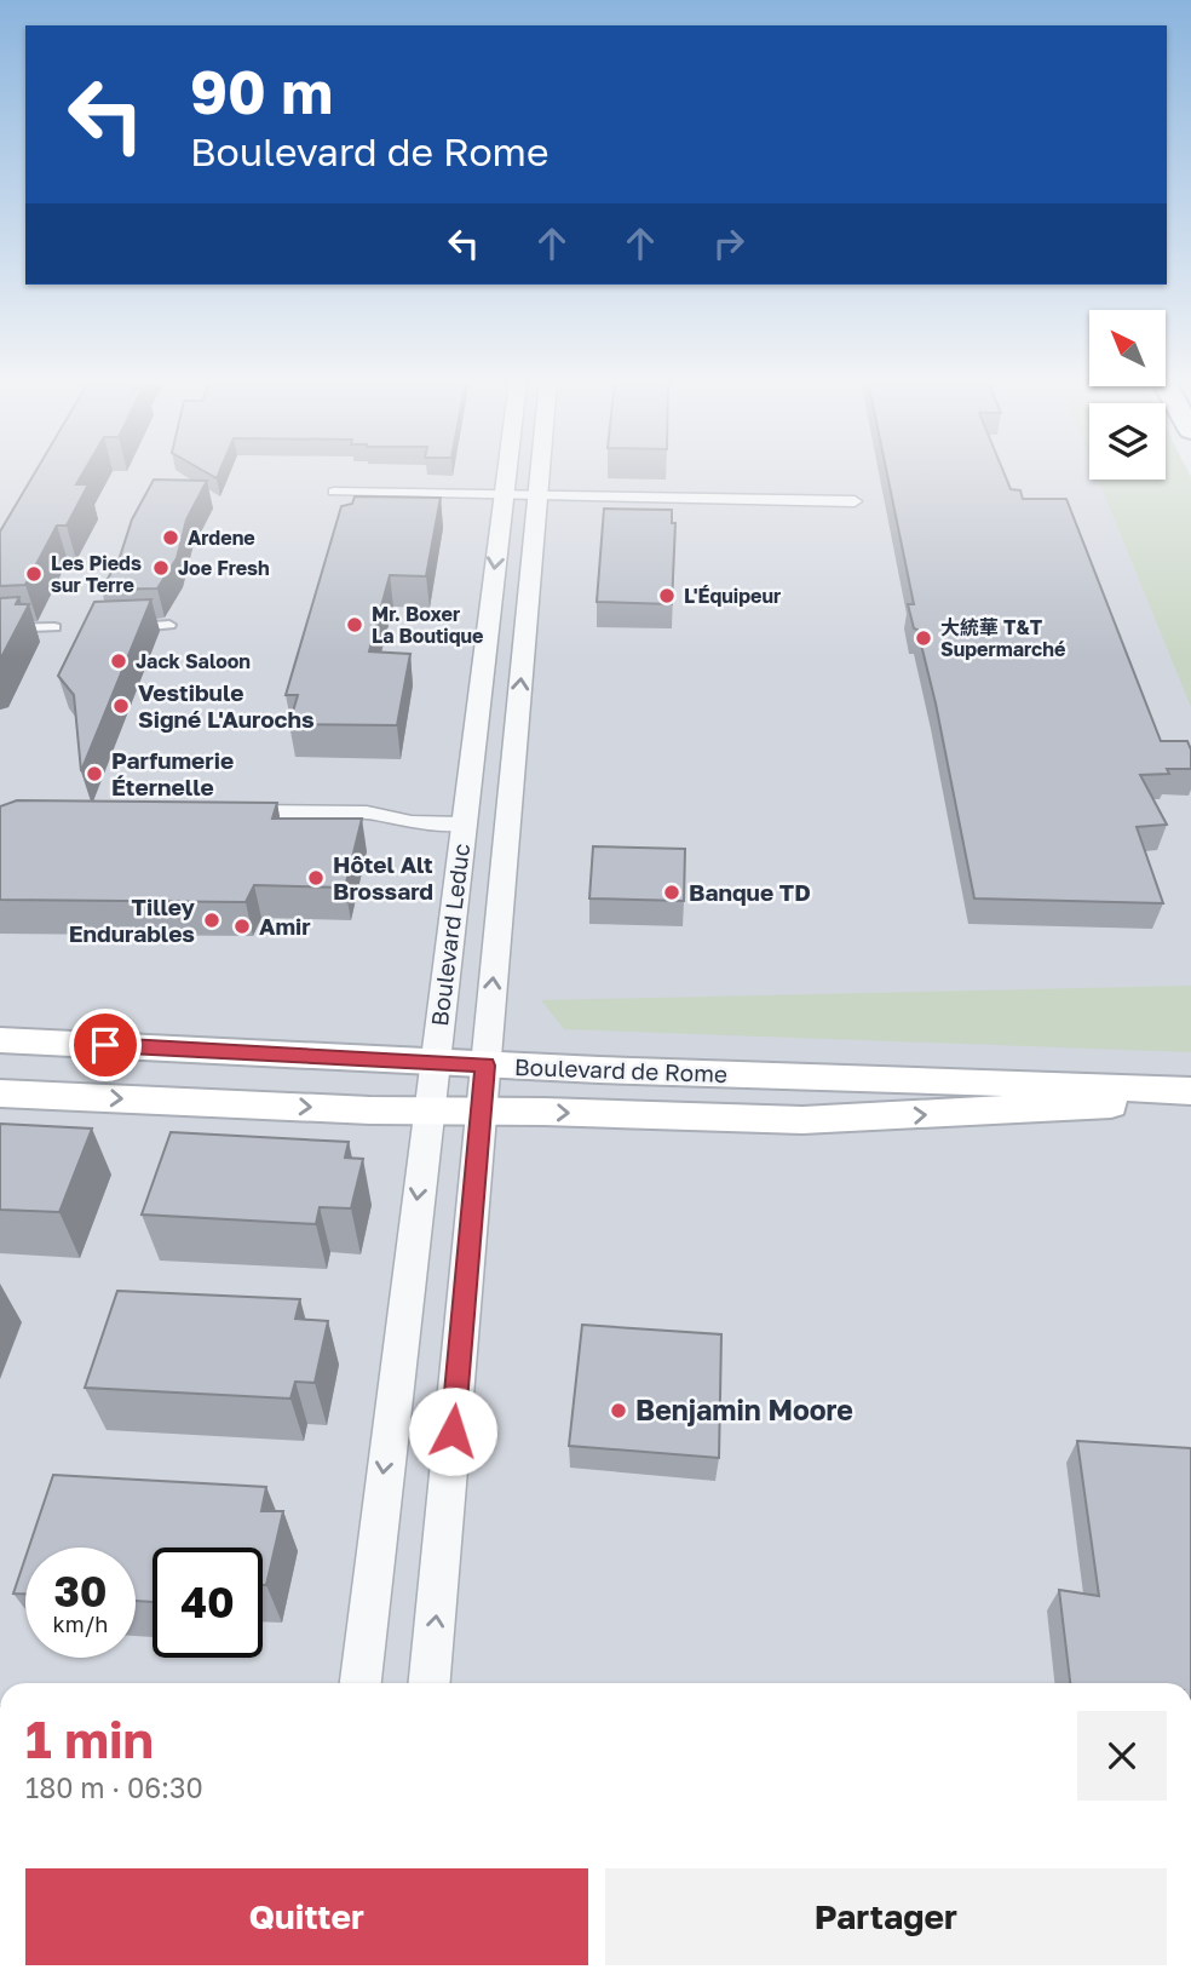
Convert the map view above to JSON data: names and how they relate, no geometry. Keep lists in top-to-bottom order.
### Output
{
  "streets": {
    "main road": ["Boulevard de Rome"],
    "street": ["Boulevard Leduc"]
  },
  "crossings": [
    ["Boulevard Leduc", "Boulevard de Rome"]
  ],
  "places": [
    "Ardene",
    "Joe Fresh",
    "Les Pieds sur Terre",
    "L'Équipeur",
    "Mr. Boxer La Boutique",
    "大統華 T&T Supermarché",
    "Jack Saloon",
    "Vestibule Signé L'Aurochs",
    "Parfumerie Éternelle",
    "Hôtel Alt Brossard",
    "Banque TD",
    "Tilley Endurables",
    "Amir",
    "Benjamin Moore"
  ],
  "north": "top left",
  "page": {
    "turn": ["90 m", "Boulevard de Rome"],
    "speed": "30 km/h",
    "limit": "40",
    "heading": ["1 min", "180 m · 06:30"],
    "buttons": ["Quitter", "Partager"]
  }
}
